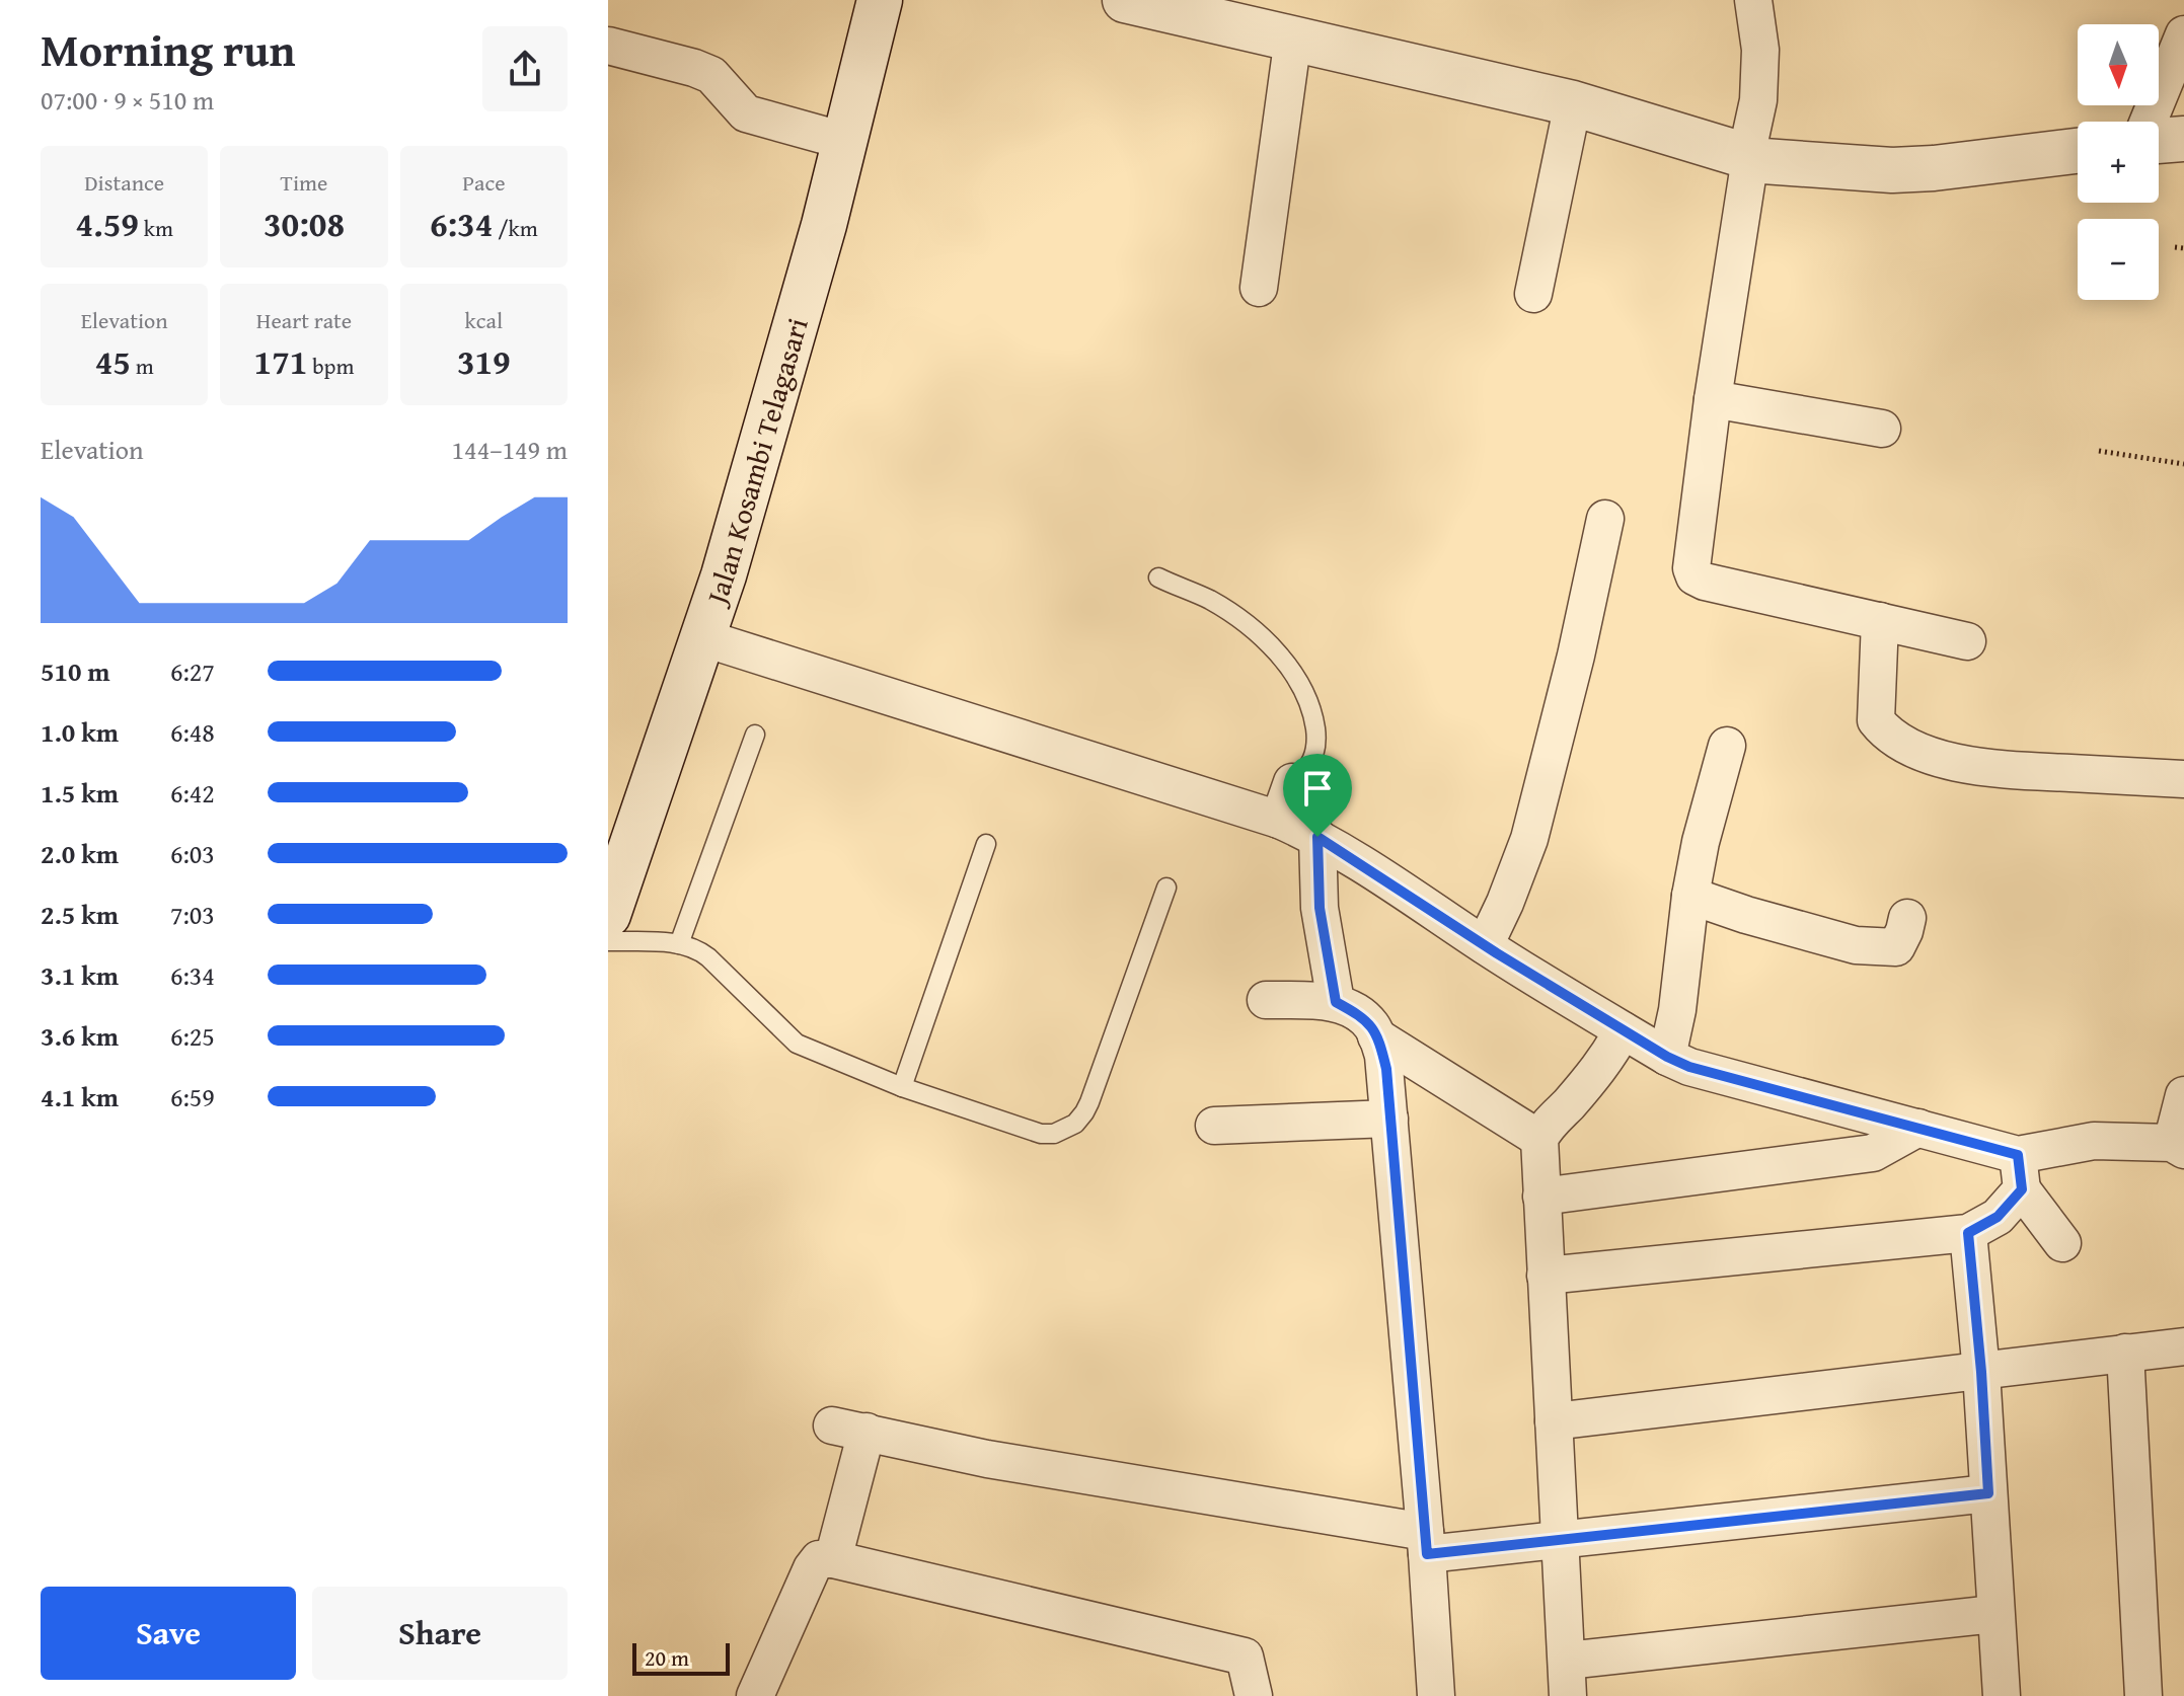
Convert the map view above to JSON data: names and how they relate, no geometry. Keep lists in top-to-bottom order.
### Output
{
  "streets": {
    "street": ["Jalan Kosambi Telagasari"]
  },
  "scale_bar": "20 m",
  "north": "bottom",
  "page": {
    "heading": ["Morning run", "07:00 · 9 × 510 m"],
    "map_buttons": ["+", "−"],
    "stats": [
      ["Distance", "4.59 km"],
      ["Time", "30:08"],
      ["Pace", "6:34 /km"],
      ["Elevation", "45 m"],
      ["Heart rate", "171 bpm"],
      ["kcal", "319"]
    ],
    "chart": ["Elevation", "144–149 m"],
    "list": [
      {
        "name": "510 m",
        "note": "6:27"
      },
      {
        "name": "1.0 km",
        "note": "6:48"
      },
      {
        "name": "1.5 km",
        "note": "6:42"
      },
      {
        "name": "2.0 km",
        "note": "6:03"
      },
      {
        "name": "2.5 km",
        "note": "7:03"
      },
      {
        "name": "3.1 km",
        "note": "6:34"
      },
      {
        "name": "3.6 km",
        "note": "6:25"
      },
      {
        "name": "4.1 km",
        "note": "6:59"
      }
    ],
    "buttons": ["Save", "Share"],
    "scale": "20 m"
  }
}
